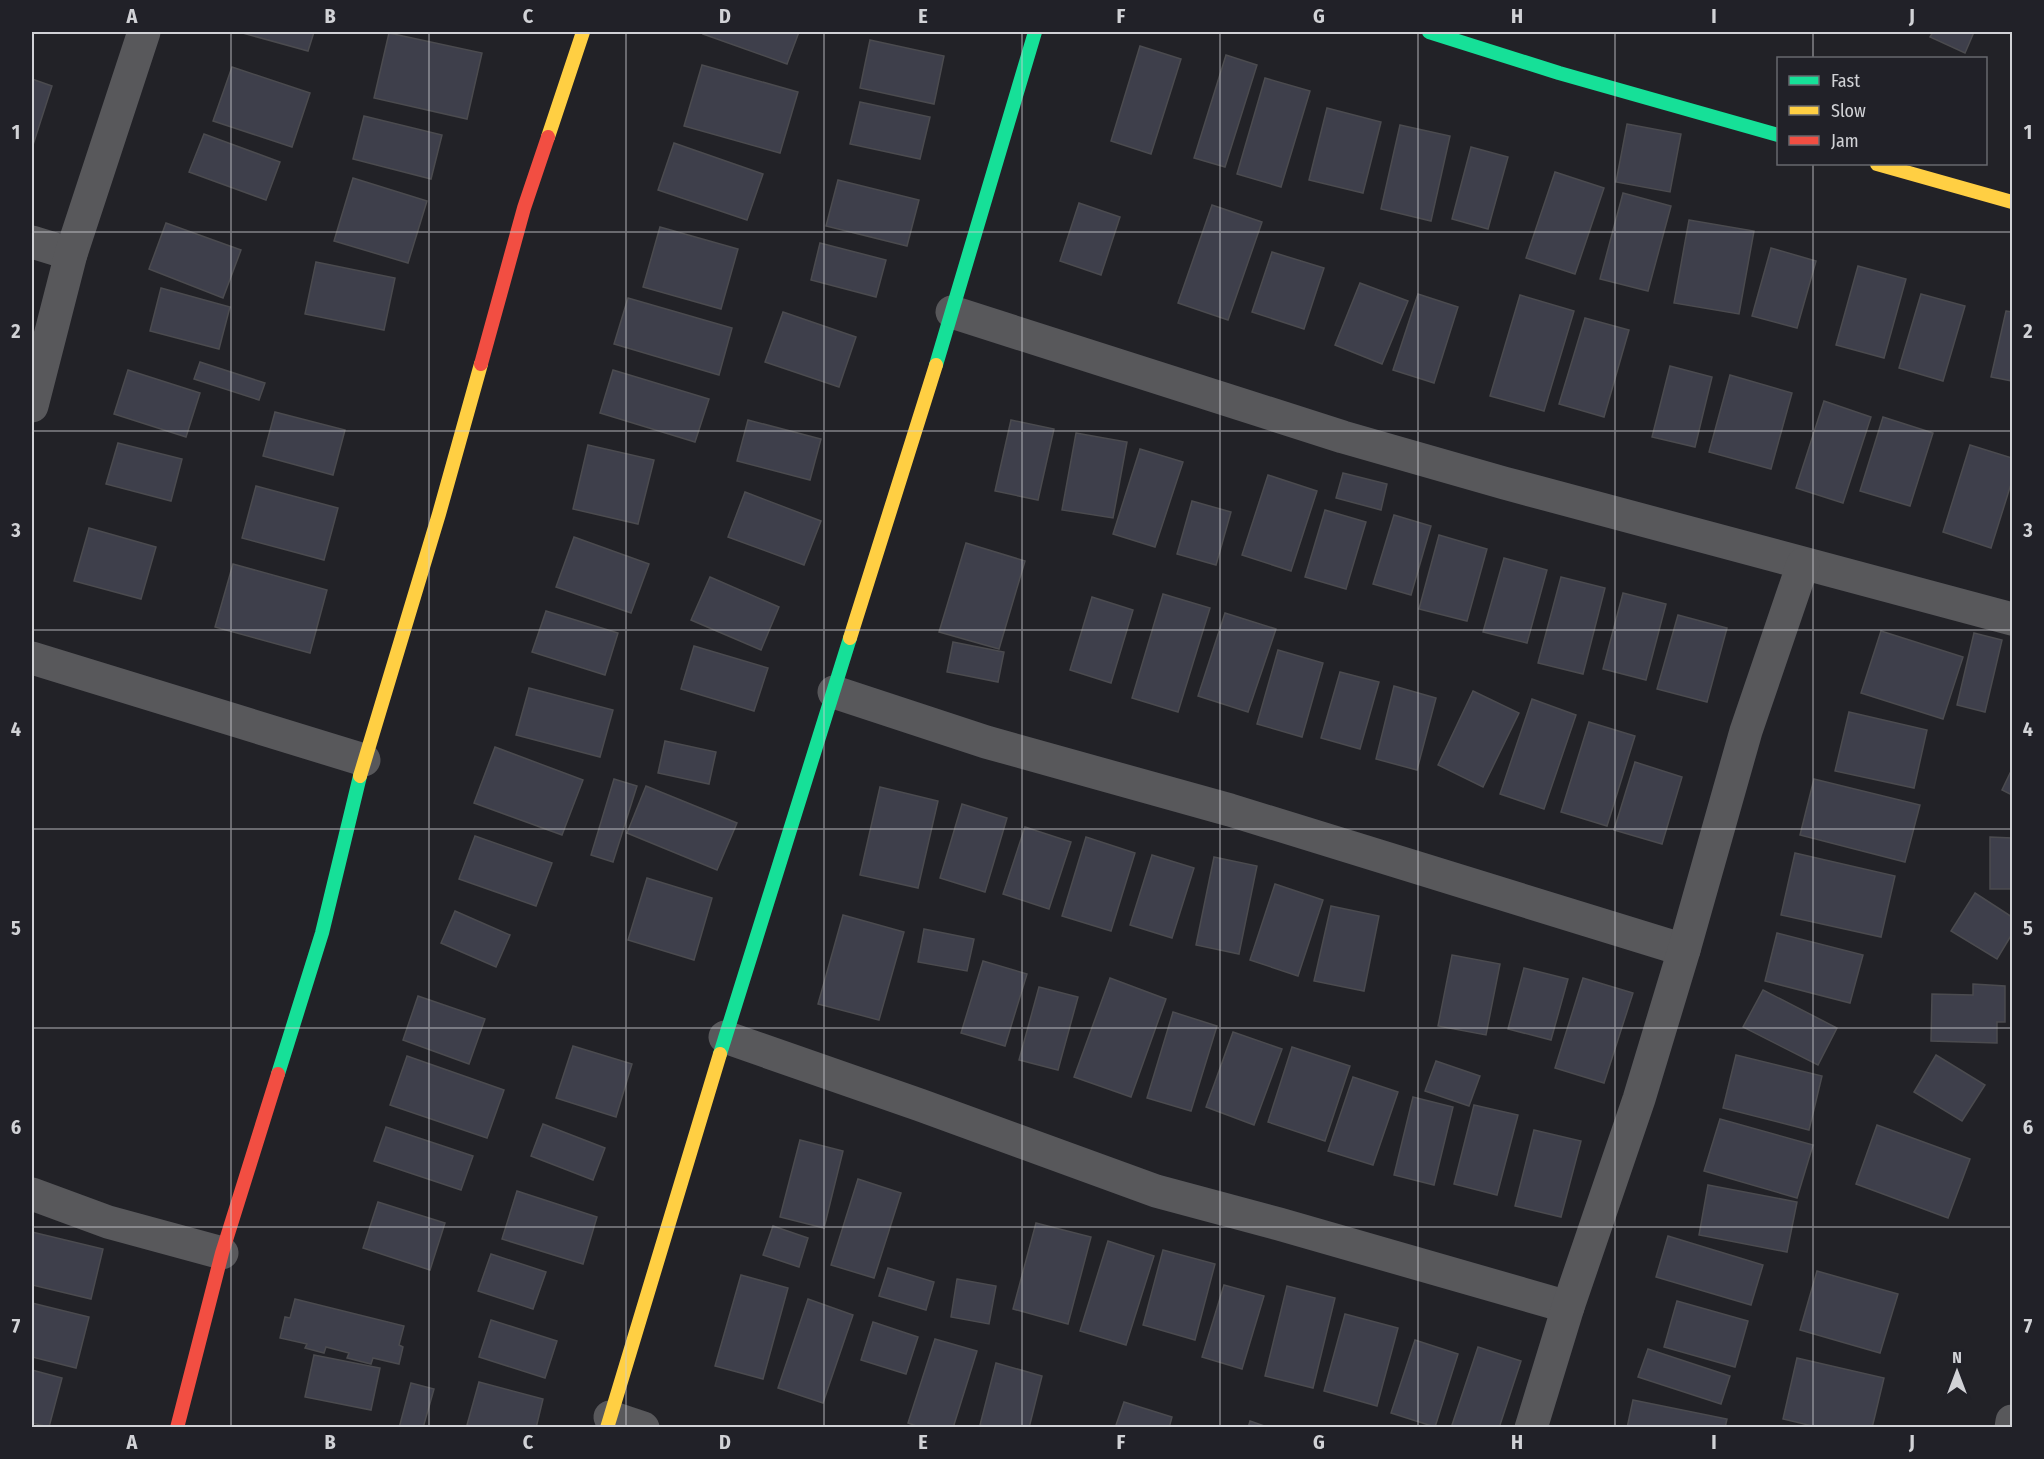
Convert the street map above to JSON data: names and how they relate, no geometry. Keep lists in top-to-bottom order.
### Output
{
  "legend": ["Fast", "Slow", "Jam"],
  "north": "top",
  "grid": {
    "columns": [
      "A",
      "B",
      "C",
      "D",
      "E",
      "F",
      "G",
      "H",
      "I",
      "J"
    ],
    "rows": [
      "1",
      "2",
      "3",
      "4",
      "5",
      "6",
      "7"
    ]
  }
}
